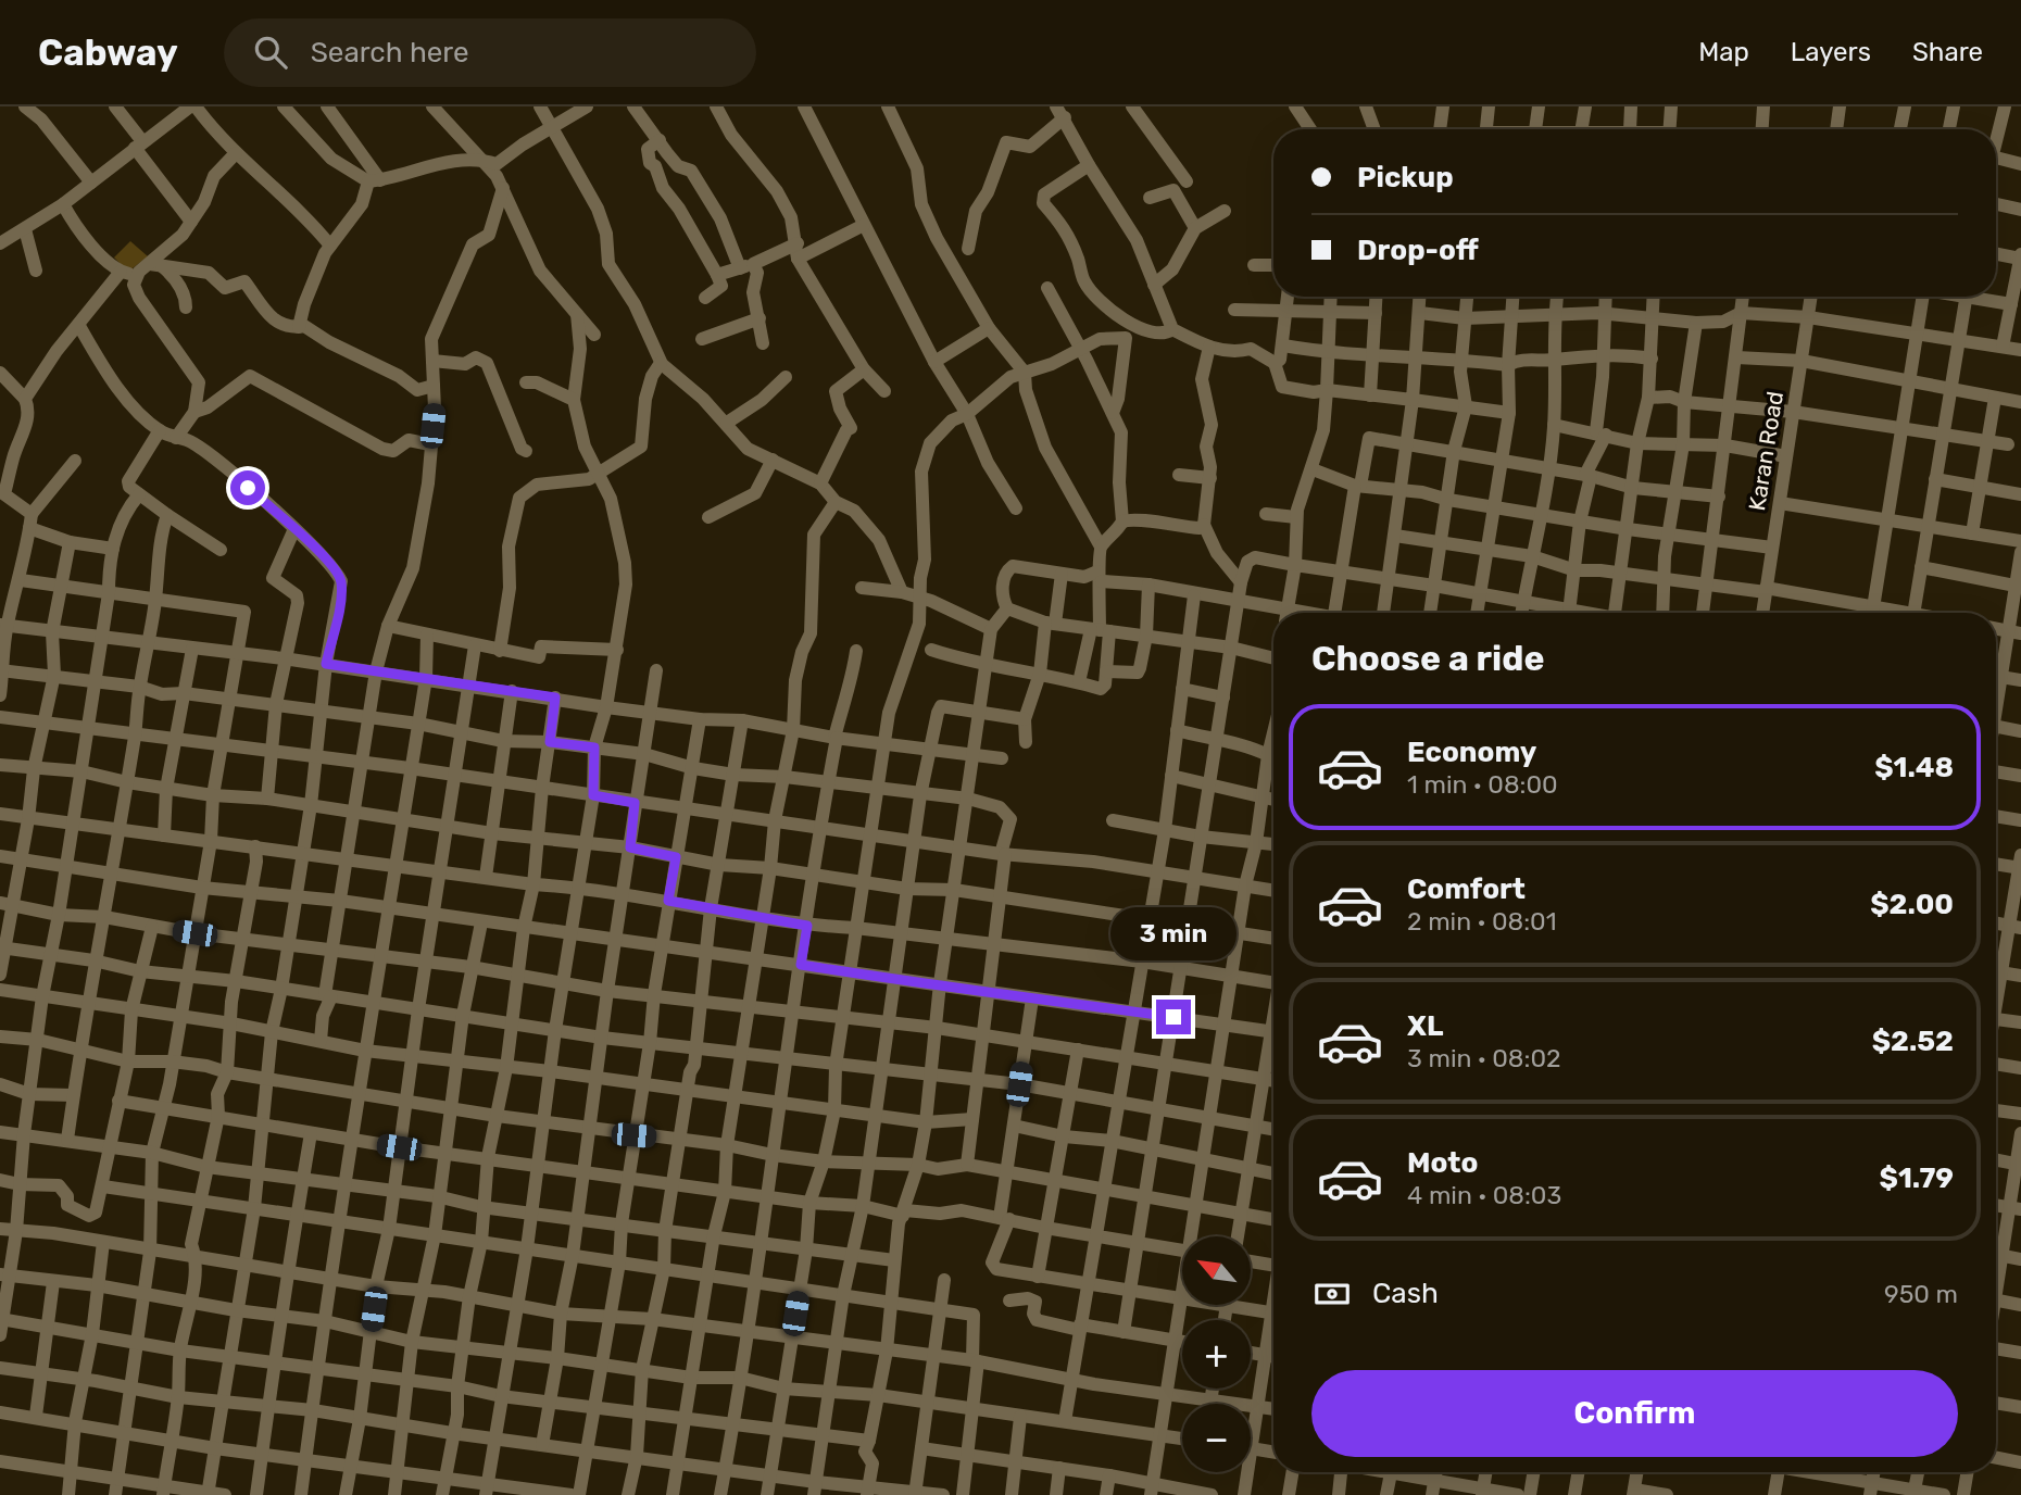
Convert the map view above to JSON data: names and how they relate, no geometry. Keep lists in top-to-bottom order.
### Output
{
  "streets": {
    "street": ["Karan Road"]
  },
  "north": "top left",
  "page": {
    "header": "Cabway",
    "search": "Search here",
    "nav": ["Map", "Layers", "Share"],
    "banner": ["Pickup", "Drop-off"],
    "heading": "Choose a ride",
    "list": [
      {
        "name": "Economy",
        "note": "1 min · 08:00",
        "value": "$1.48"
      },
      {
        "name": "Comfort",
        "note": "2 min · 08:01",
        "value": "$2.00"
      },
      {
        "name": "XL",
        "note": "3 min · 08:02",
        "value": "$2.52"
      },
      {
        "name": "Moto",
        "note": "4 min · 08:03",
        "value": "$1.79"
      }
    ],
    "bubble": "3 min",
    "map_buttons": ["+", "−"],
    "pay": ["Cash", "950 m"],
    "buttons": "Confirm"
  }
}
